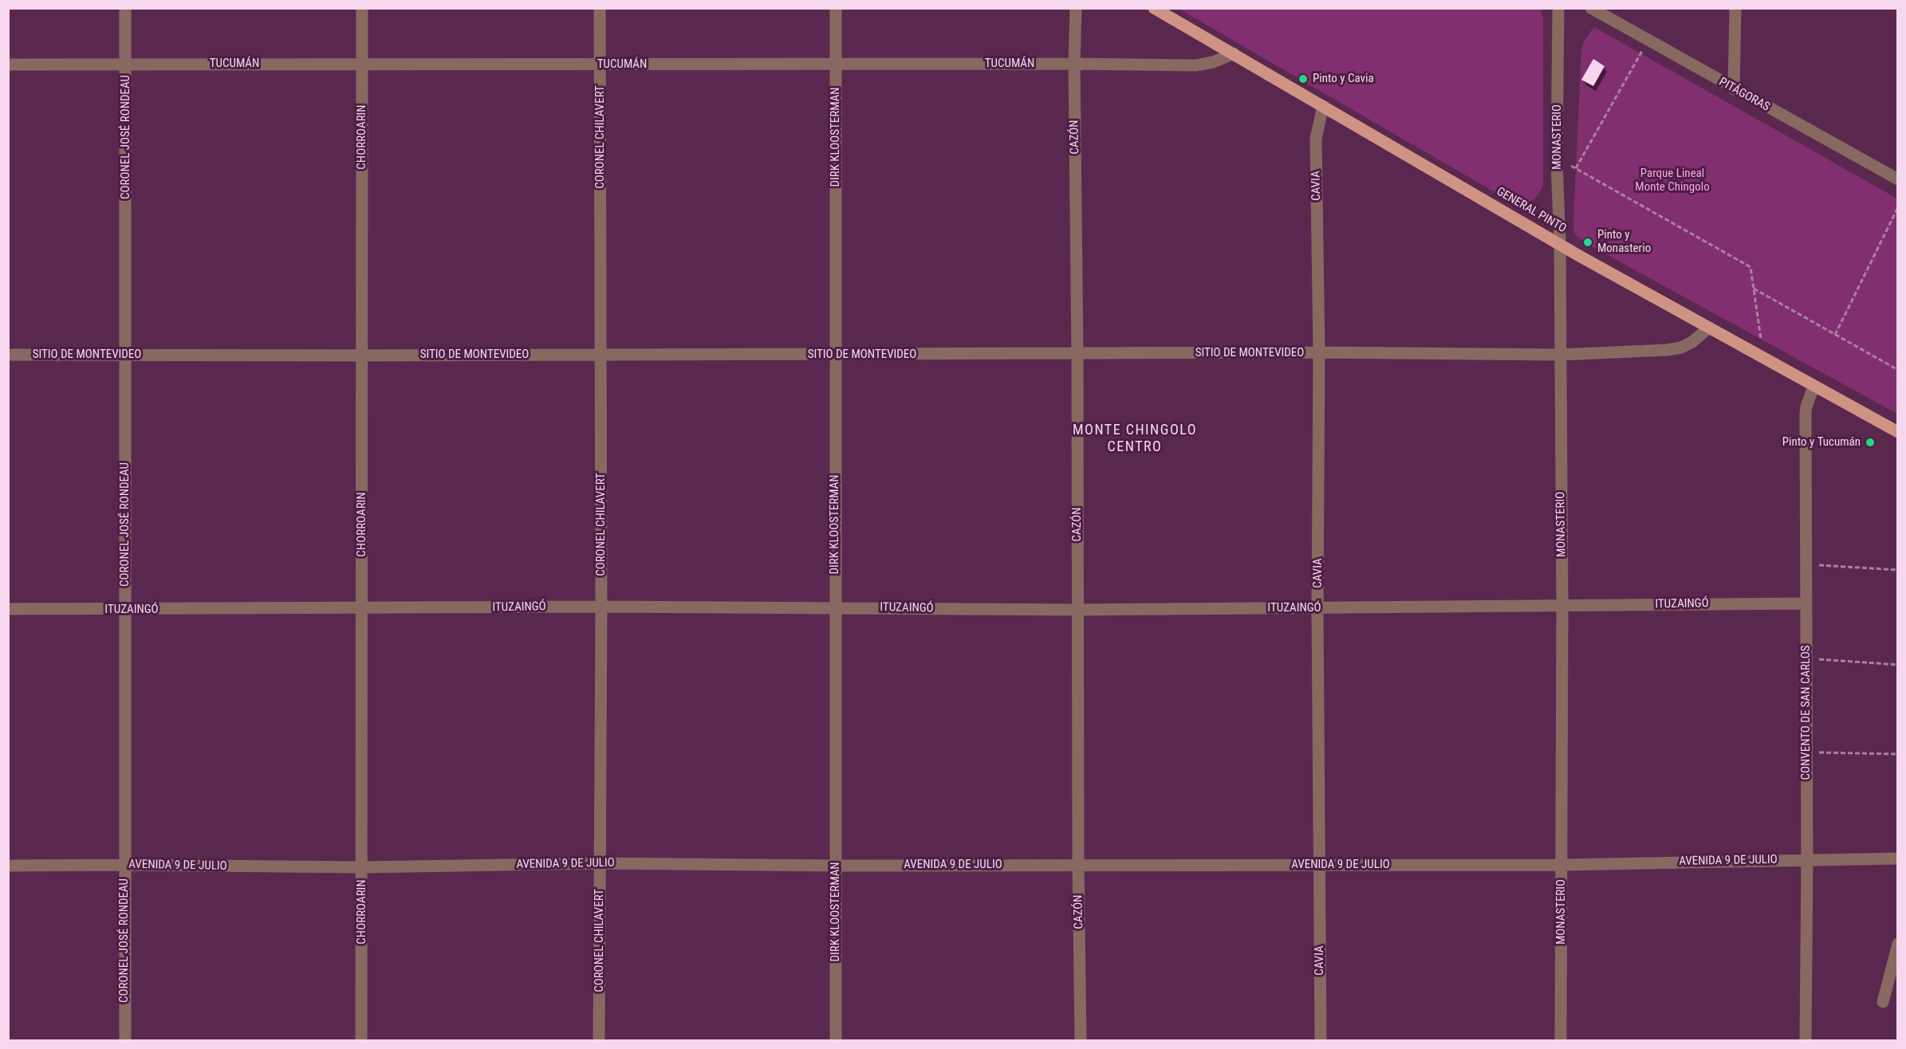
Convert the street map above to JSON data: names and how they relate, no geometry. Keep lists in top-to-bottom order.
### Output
{
  "streets": {
    "main road": ["GENERAL PINTO"],
    "street": [
      "TUCUMÁN",
      "PITÁGORAS",
      "CORONEL JOSÉ RONDEAU",
      "CHORROARIN",
      "CORONEL CHILAVERT",
      "DIRK KLOOSTERMAN",
      "CAZÓN",
      "MONASTERIO",
      "CAVIA",
      "SITIO DE MONTEVIDEO",
      "ITUZAINGÓ",
      "CONVENTO DE SAN CARLOS",
      "AVENIDA 9 DE JULIO"
    ]
  },
  "crossings": [
    ["TUCUMÁN", "CORONEL JOSÉ RONDEAU"],
    ["TUCUMÁN", "CHORROARIN"],
    ["TUCUMÁN", "CORONEL CHILAVERT"],
    ["TUCUMÁN", "DIRK KLOOSTERMAN"],
    ["TUCUMÁN", "CAZÓN"],
    ["TUCUMÁN", "GENERAL PINTO"],
    ["CORONEL JOSÉ RONDEAU", "SITIO DE MONTEVIDEO"],
    ["CORONEL JOSÉ RONDEAU", "ITUZAINGÓ"],
    ["CORONEL JOSÉ RONDEAU", "AVENIDA 9 DE JULIO"],
    ["CHORROARIN", "SITIO DE MONTEVIDEO"],
    ["CHORROARIN", "ITUZAINGÓ"],
    ["CHORROARIN", "AVENIDA 9 DE JULIO"],
    ["CORONEL CHILAVERT", "SITIO DE MONTEVIDEO"],
    ["CORONEL CHILAVERT", "ITUZAINGÓ"],
    ["CORONEL CHILAVERT", "AVENIDA 9 DE JULIO"],
    ["DIRK KLOOSTERMAN", "SITIO DE MONTEVIDEO"],
    ["DIRK KLOOSTERMAN", "ITUZAINGÓ"],
    ["DIRK KLOOSTERMAN", "AVENIDA 9 DE JULIO"],
    ["CAZÓN", "SITIO DE MONTEVIDEO"],
    ["CAZÓN", "ITUZAINGÓ"],
    ["CAZÓN", "AVENIDA 9 DE JULIO"],
    ["MONASTERIO", "GENERAL PINTO"],
    ["MONASTERIO", "SITIO DE MONTEVIDEO"],
    ["MONASTERIO", "ITUZAINGÓ"],
    ["MONASTERIO", "AVENIDA 9 DE JULIO"],
    ["CAVIA", "GENERAL PINTO"],
    ["CAVIA", "SITIO DE MONTEVIDEO"],
    ["CAVIA", "ITUZAINGÓ"],
    ["CAVIA", "AVENIDA 9 DE JULIO"],
    ["GENERAL PINTO", "SITIO DE MONTEVIDEO"],
    ["GENERAL PINTO", "CONVENTO DE SAN CARLOS"],
    ["ITUZAINGÓ", "CONVENTO DE SAN CARLOS"],
    ["CONVENTO DE SAN CARLOS", "AVENIDA 9 DE JULIO"]
  ],
  "districts": ["MONTE CHINGOLO CENTRO"],
  "parks": ["Parque Lineal Monte Chingolo"],
  "places": ["Pinto y Cavia", "Pinto y Monasterio", "Pinto y Tucumán"]
}
